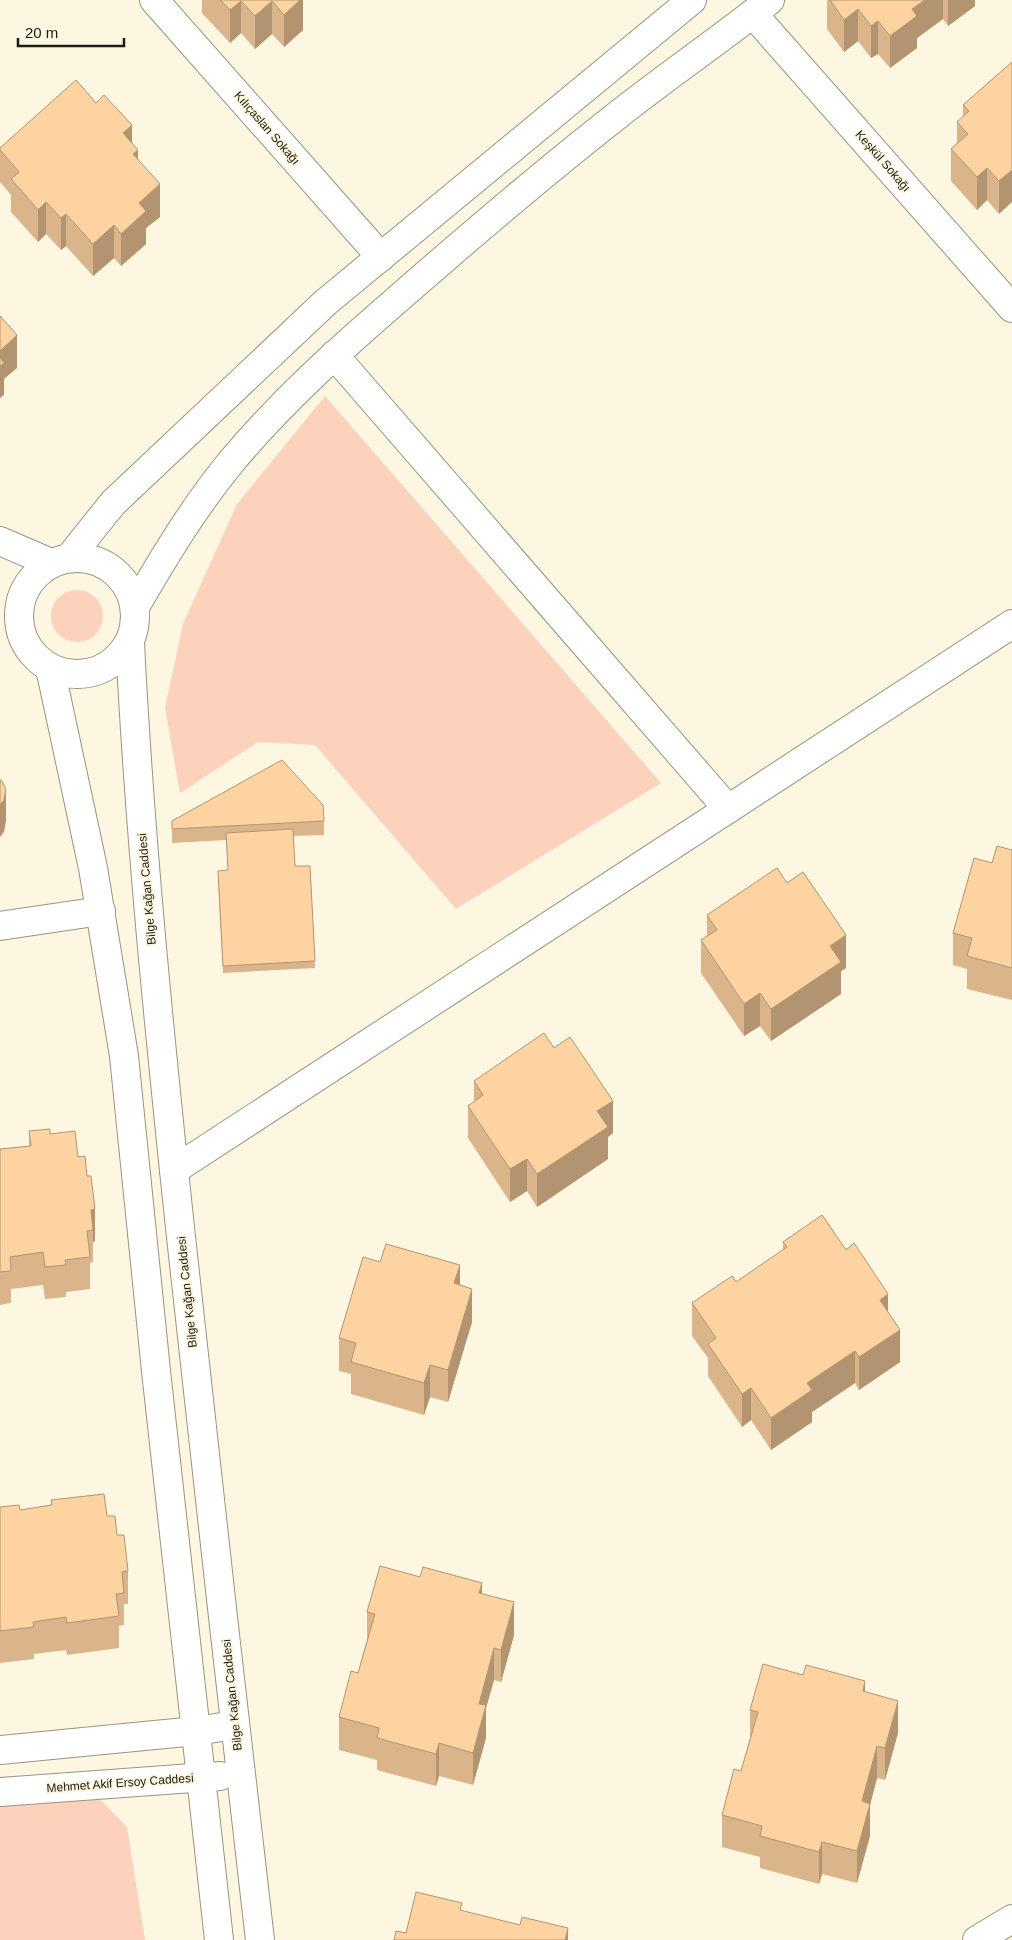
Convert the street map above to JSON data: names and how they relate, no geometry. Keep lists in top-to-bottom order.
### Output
{
  "streets": {
    "street": [
      "Kılıçaslan Sokağı",
      "Keşkül Sokağı",
      "Bilge Kağan Caddesi",
      "Mehmet Akif Ersoy Caddesi"
    ]
  },
  "crossings": [
    ["Bilge Kağan Caddesi", "Mehmet Akif Ersoy Caddesi"]
  ],
  "scale_bar": "20 m"
}
